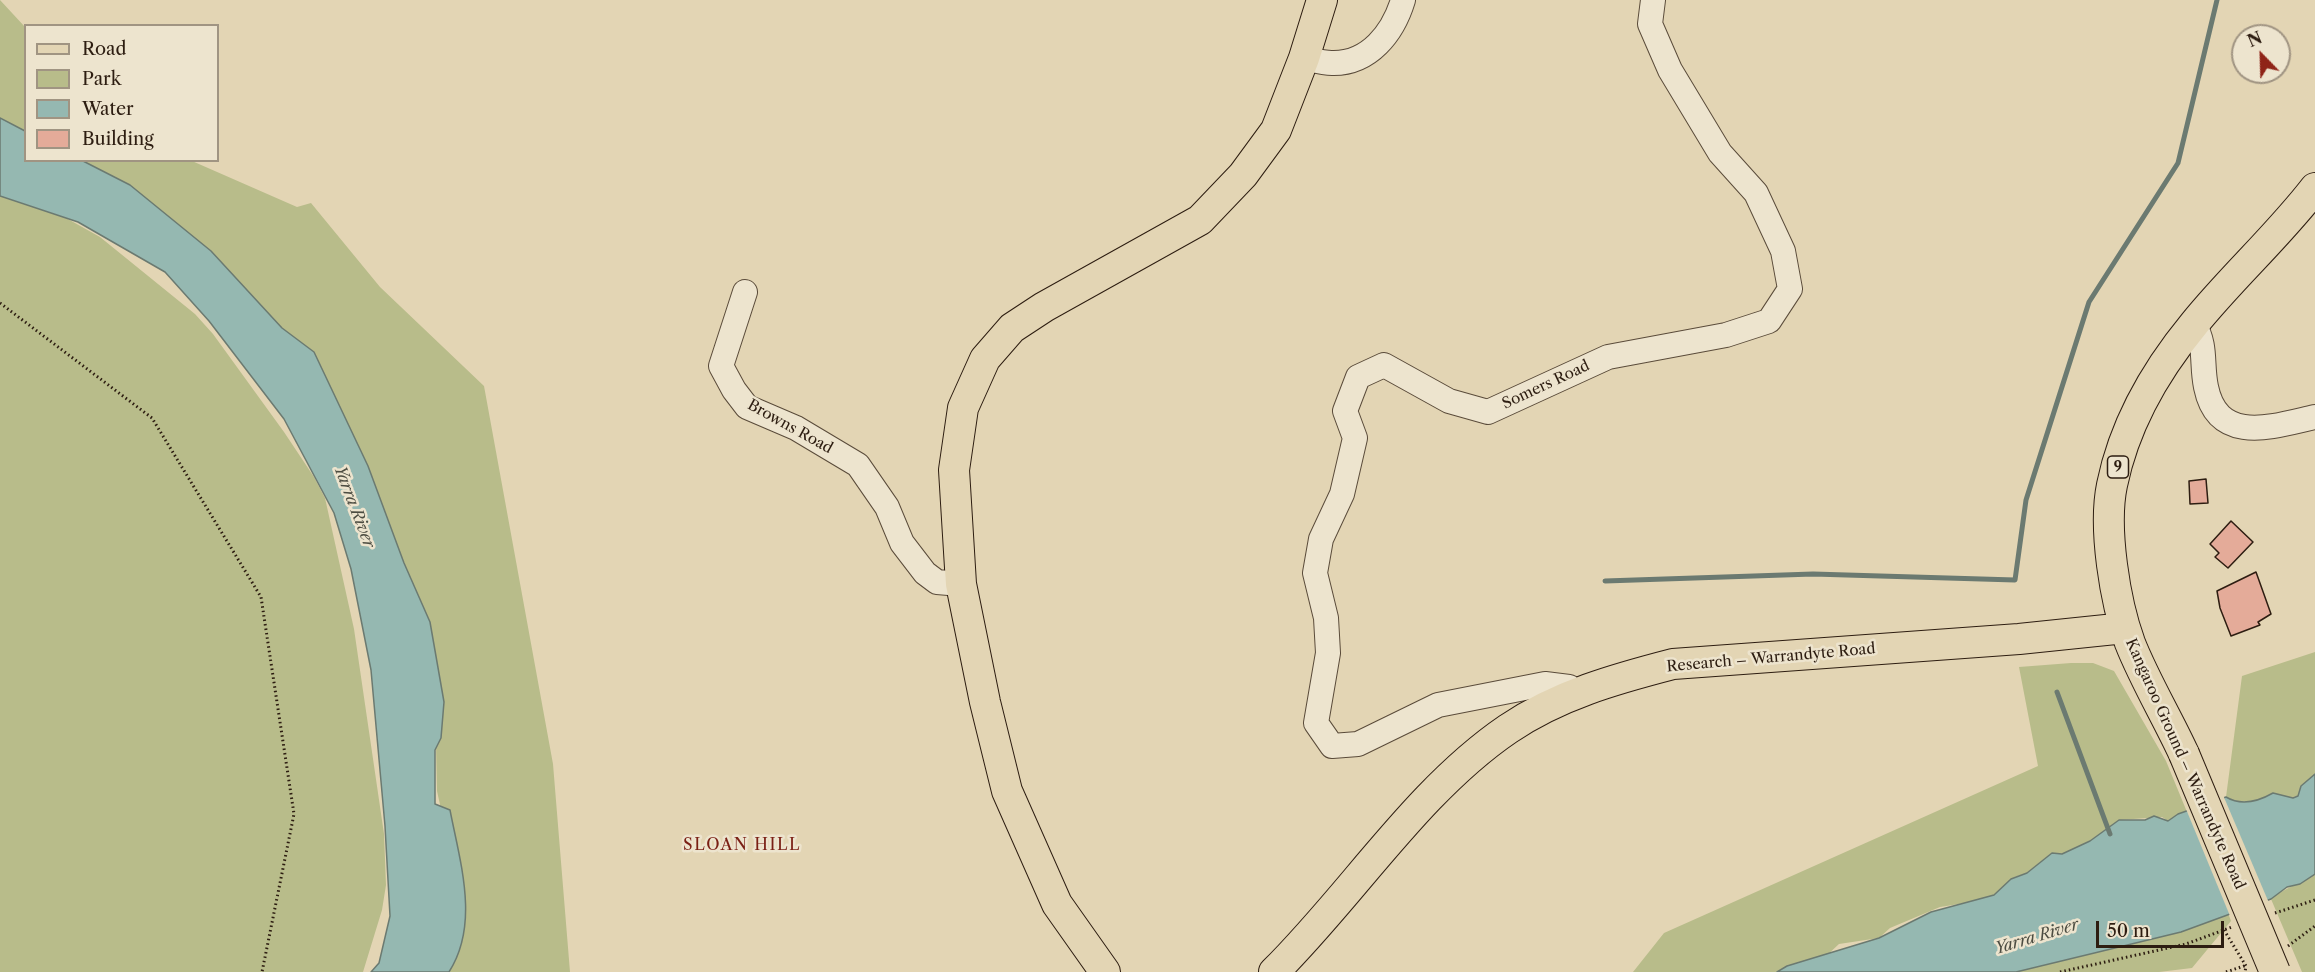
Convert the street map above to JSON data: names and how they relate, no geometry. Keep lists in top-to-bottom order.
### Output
{
  "streets": {
    "main road": ["9", "Research – Warrandyte Road", "Kangaroo Ground – Warrandyte Road"],
    "street": ["Somers Road", "Browns Road"]
  },
  "crossings": [
    ["Somers Road", "Research – Warrandyte Road"],
    ["Research – Warrandyte Road", "Kangaroo Ground – Warrandyte Road"]
  ],
  "districts": ["SLOAN HILL"],
  "water": ["Yarra River"],
  "legend": [
    "Road",
    "Park",
    "Water",
    "Building"
  ],
  "scale_bar": "50 m",
  "north": "top left"
}
